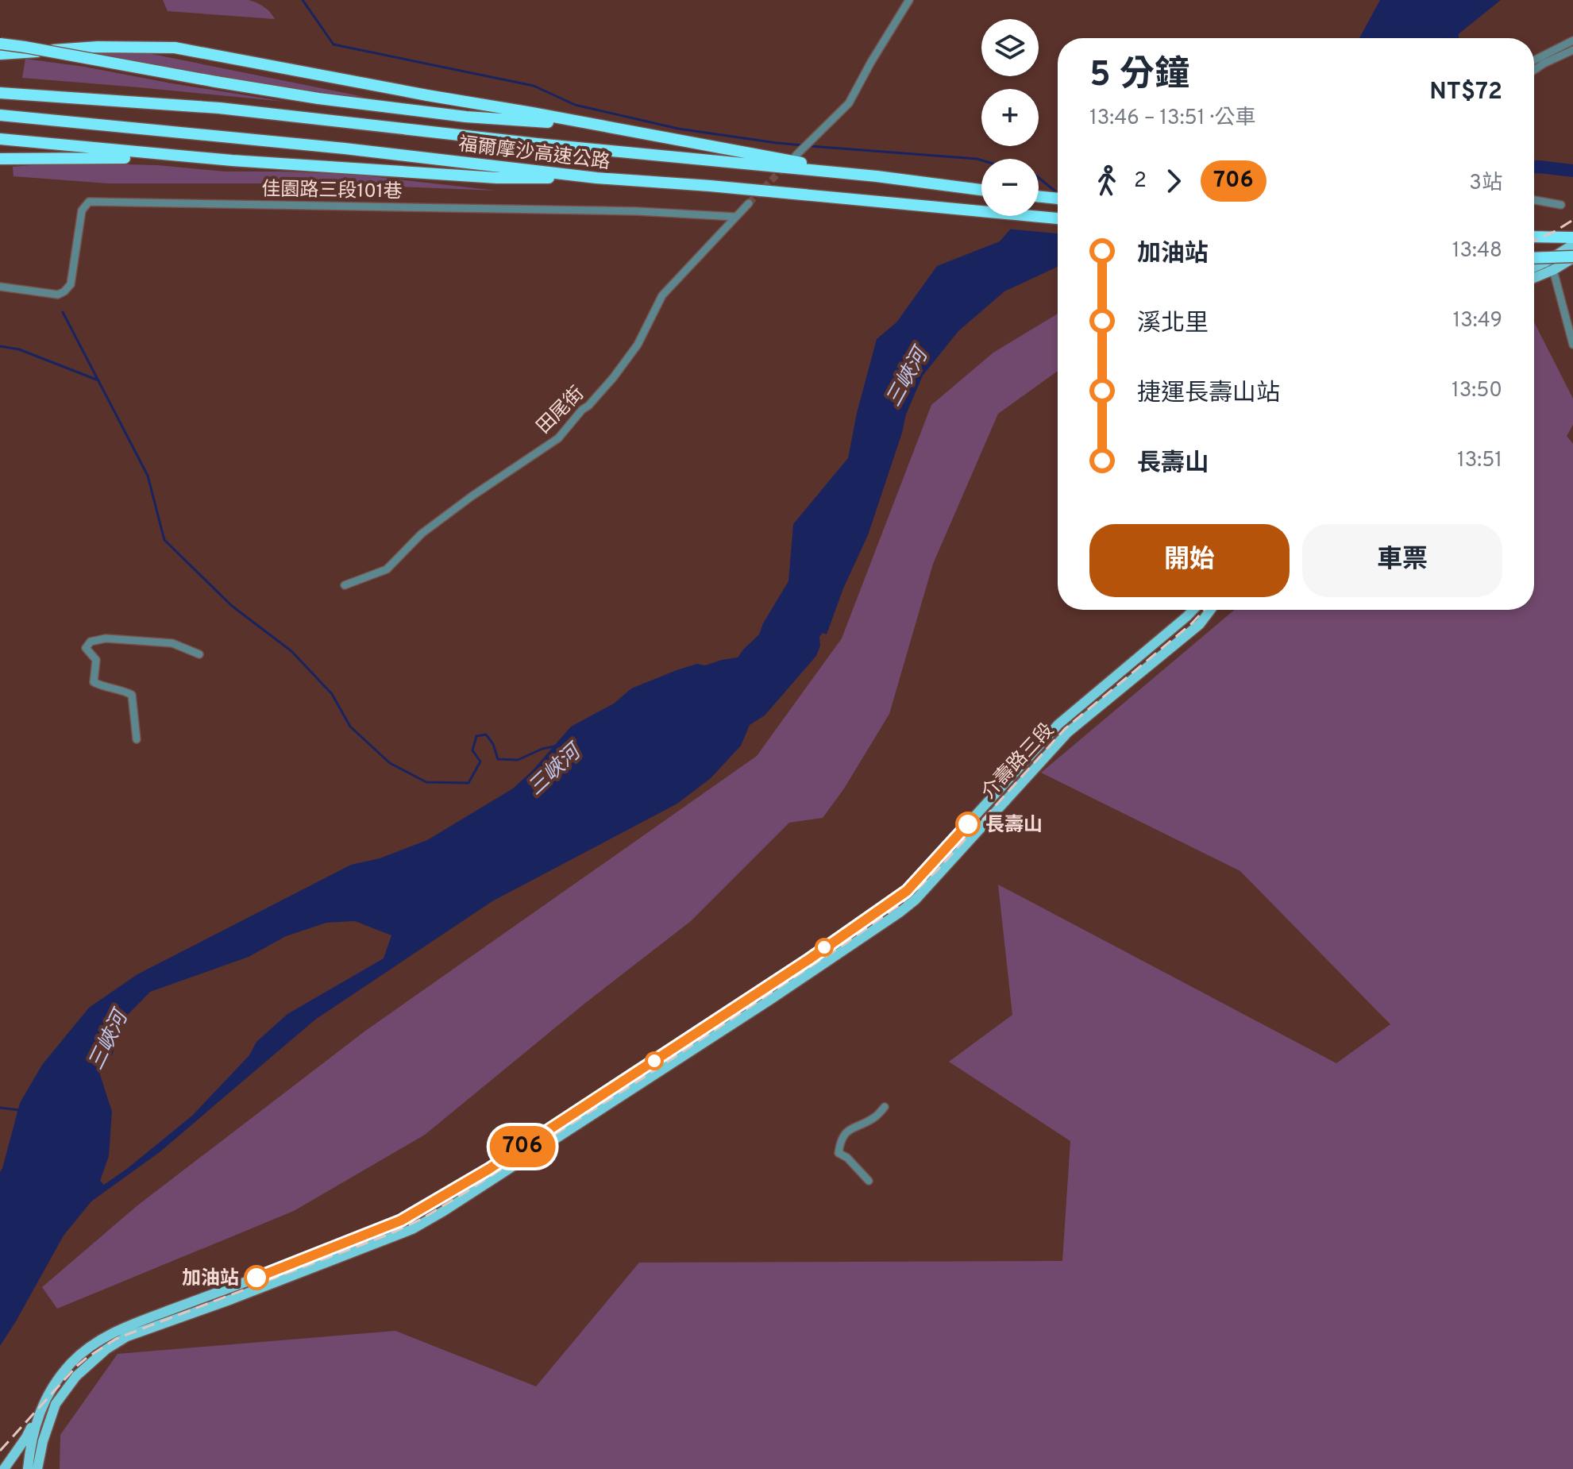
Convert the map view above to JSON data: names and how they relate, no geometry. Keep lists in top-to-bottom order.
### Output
{
  "streets": {
    "highway": ["福爾摩沙高速公路"],
    "main road": ["介壽路三段"],
    "street": ["佳園路三段101巷", "田尾街"]
  },
  "crossings": [
    ["佳園路三段101巷", "田尾街"]
  ],
  "water": ["三峽河"],
  "places": ["長壽山", "加油站"],
  "lines": ["bus line 706"],
  "page": {
    "on_map": "706",
    "map_buttons": ["+", "−"],
    "heading": ["5 分鐘", "13:46 – 13:51 · 公車", "NT$72"],
    "legs": ["2", "706", "3站"],
    "list": [
      {
        "name": "加油站",
        "value": "13:48"
      },
      {
        "name": "溪北里",
        "value": "13:49"
      },
      {
        "name": "捷運長壽山站",
        "value": "13:50"
      },
      {
        "name": "長壽山",
        "value": "13:51"
      }
    ],
    "buttons": ["開始", "車票"]
  }
}
